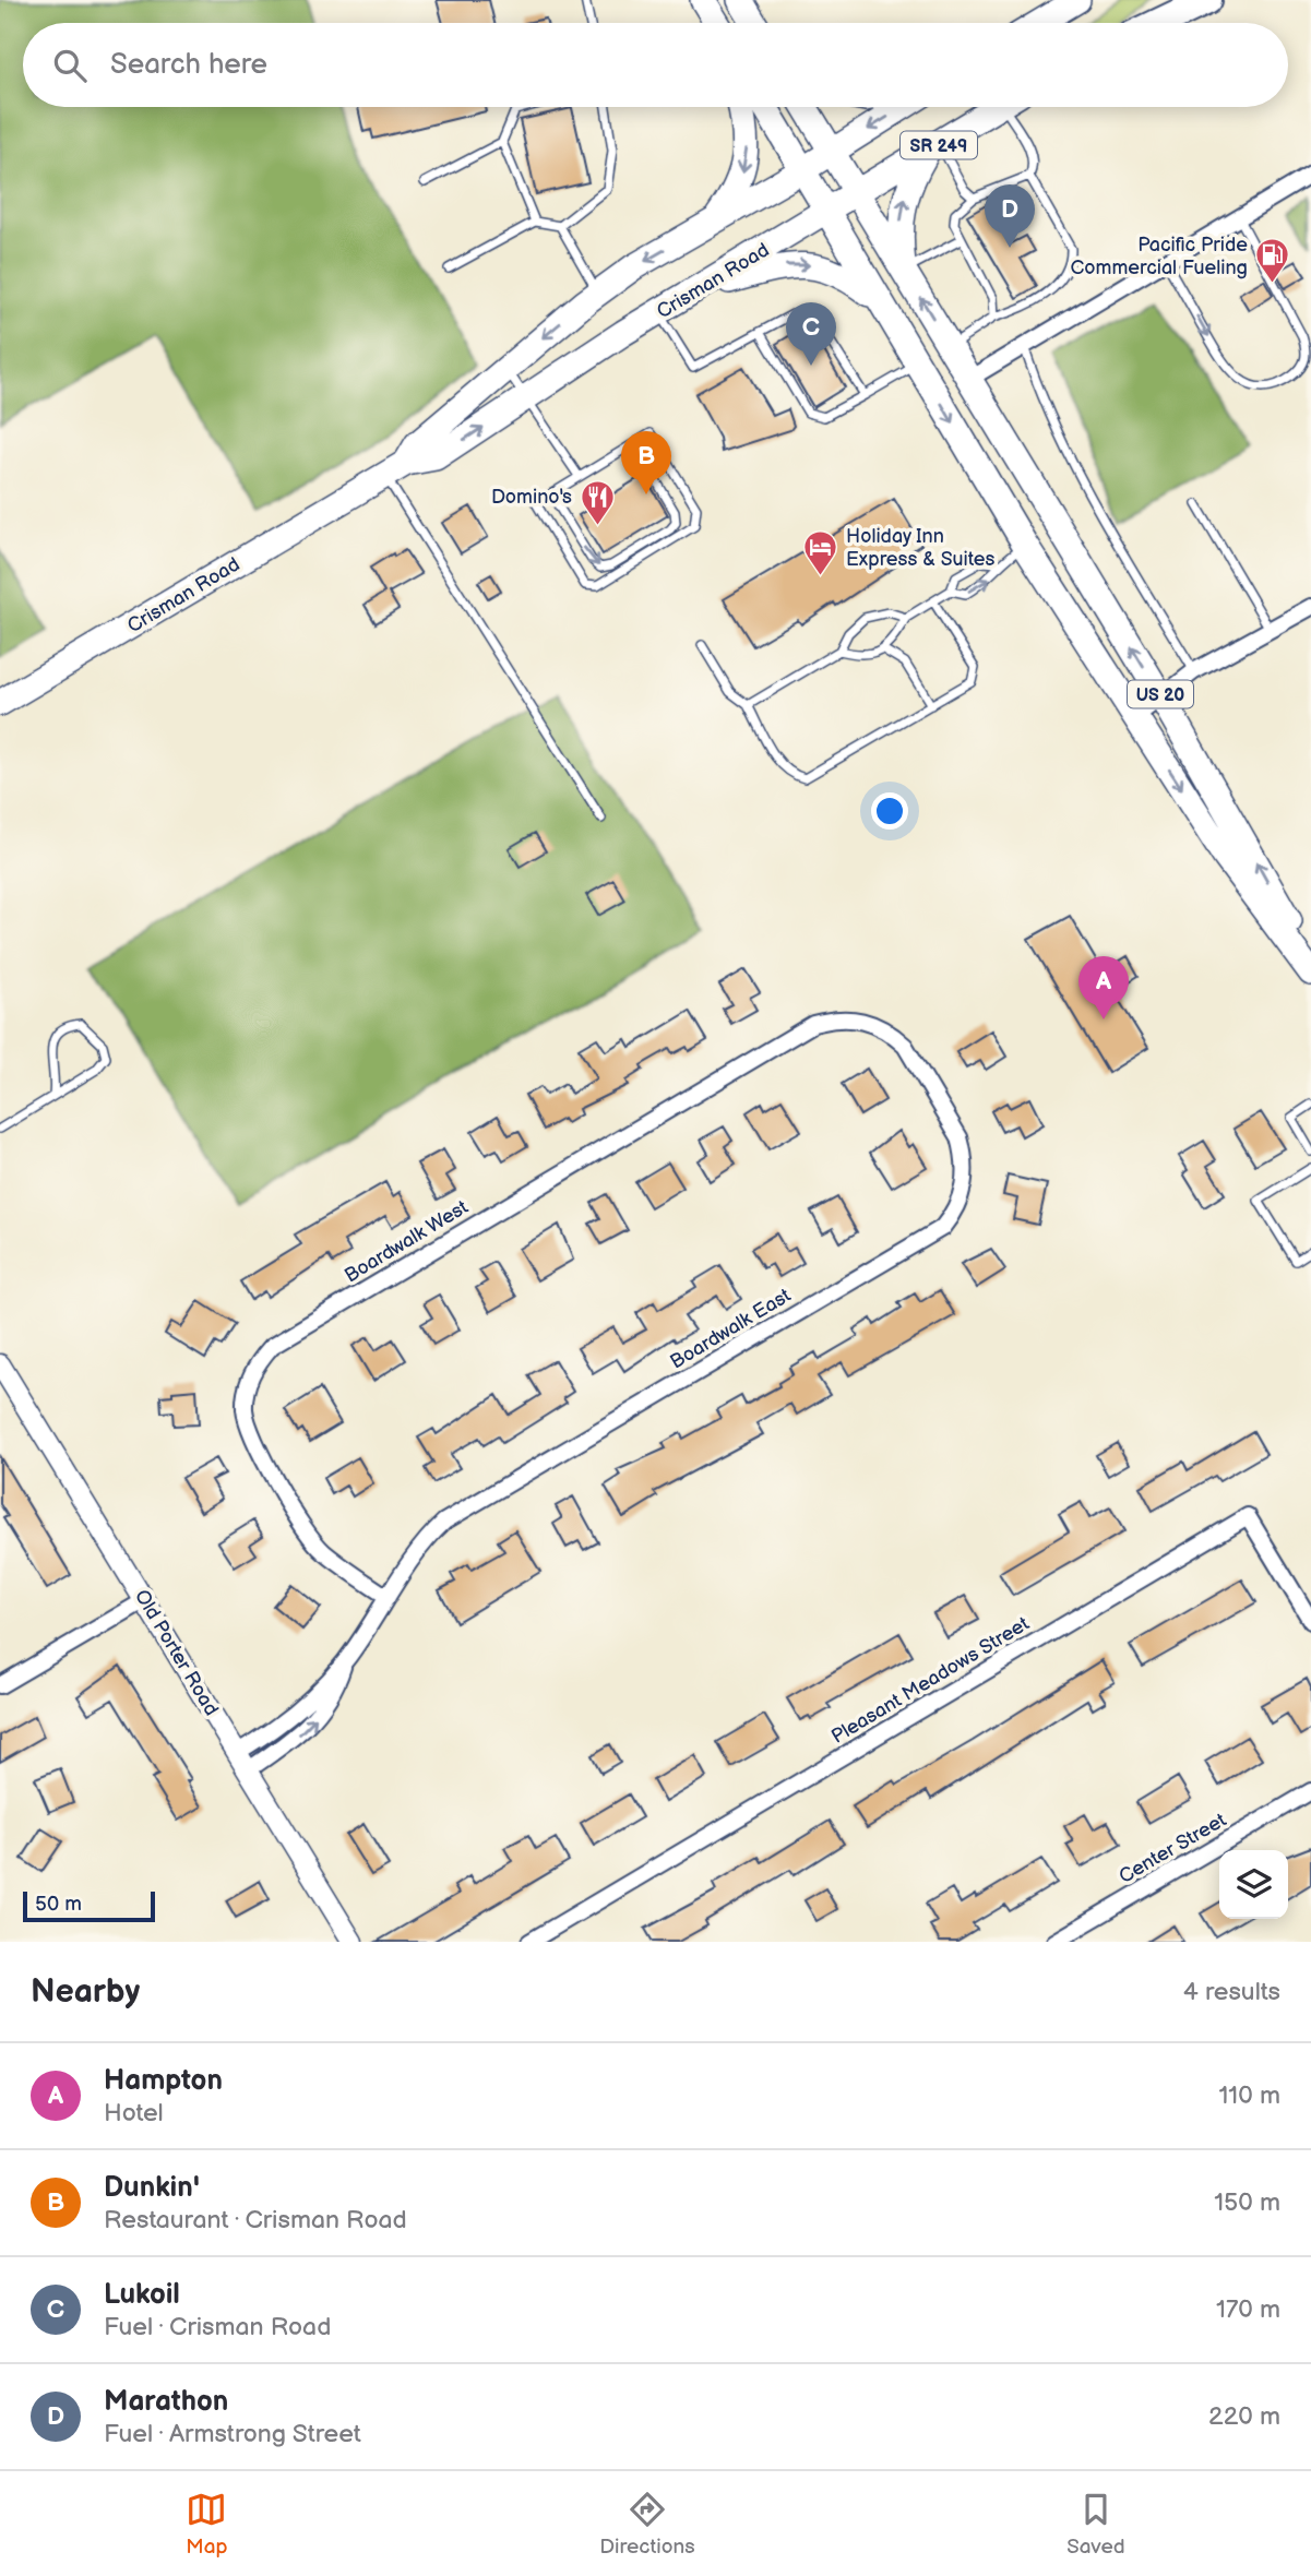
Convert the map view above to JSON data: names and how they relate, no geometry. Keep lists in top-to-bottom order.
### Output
{
  "streets": {
    "main road": ["SR 249", "Crisman Road", "US 20"],
    "street": [
      "Boardwalk West",
      "Boardwalk East",
      "Old Porter Road",
      "Pleasant Meadows Street",
      "Center Street"
    ]
  },
  "crossings": [
    ["Crisman Road", "US 20"],
    ["Boardwalk West", "Boardwalk East"],
    ["Boardwalk East", "Old Porter Road"]
  ],
  "places": {
    "fuel station": ["Pacific Pride Commercial Fueling"],
    "restaurant": ["Domino's"],
    "hotel": ["Holiday Inn Express & Suites"]
  },
  "scale_bar": "50 m",
  "page": {
    "search": "Search here",
    "pins": [
      "D",
      "C",
      "B",
      "A"
    ],
    "scale": "50 m",
    "heading": ["Nearby", "4 results"],
    "list": [
      {
        "mark": "A",
        "name": "Hampton",
        "note": "Hotel",
        "value": "110 m"
      },
      {
        "mark": "B",
        "name": "Dunkin'",
        "note": "Restaurant · Crisman Road",
        "value": "150 m"
      },
      {
        "mark": "C",
        "name": "Lukoil",
        "note": "Fuel · Crisman Road",
        "value": "170 m"
      },
      {
        "mark": "D",
        "name": "Marathon",
        "note": "Fuel · Armstrong Street",
        "value": "220 m"
      }
    ],
    "nav": ["Map", "Directions", "Saved"]
  }
}
